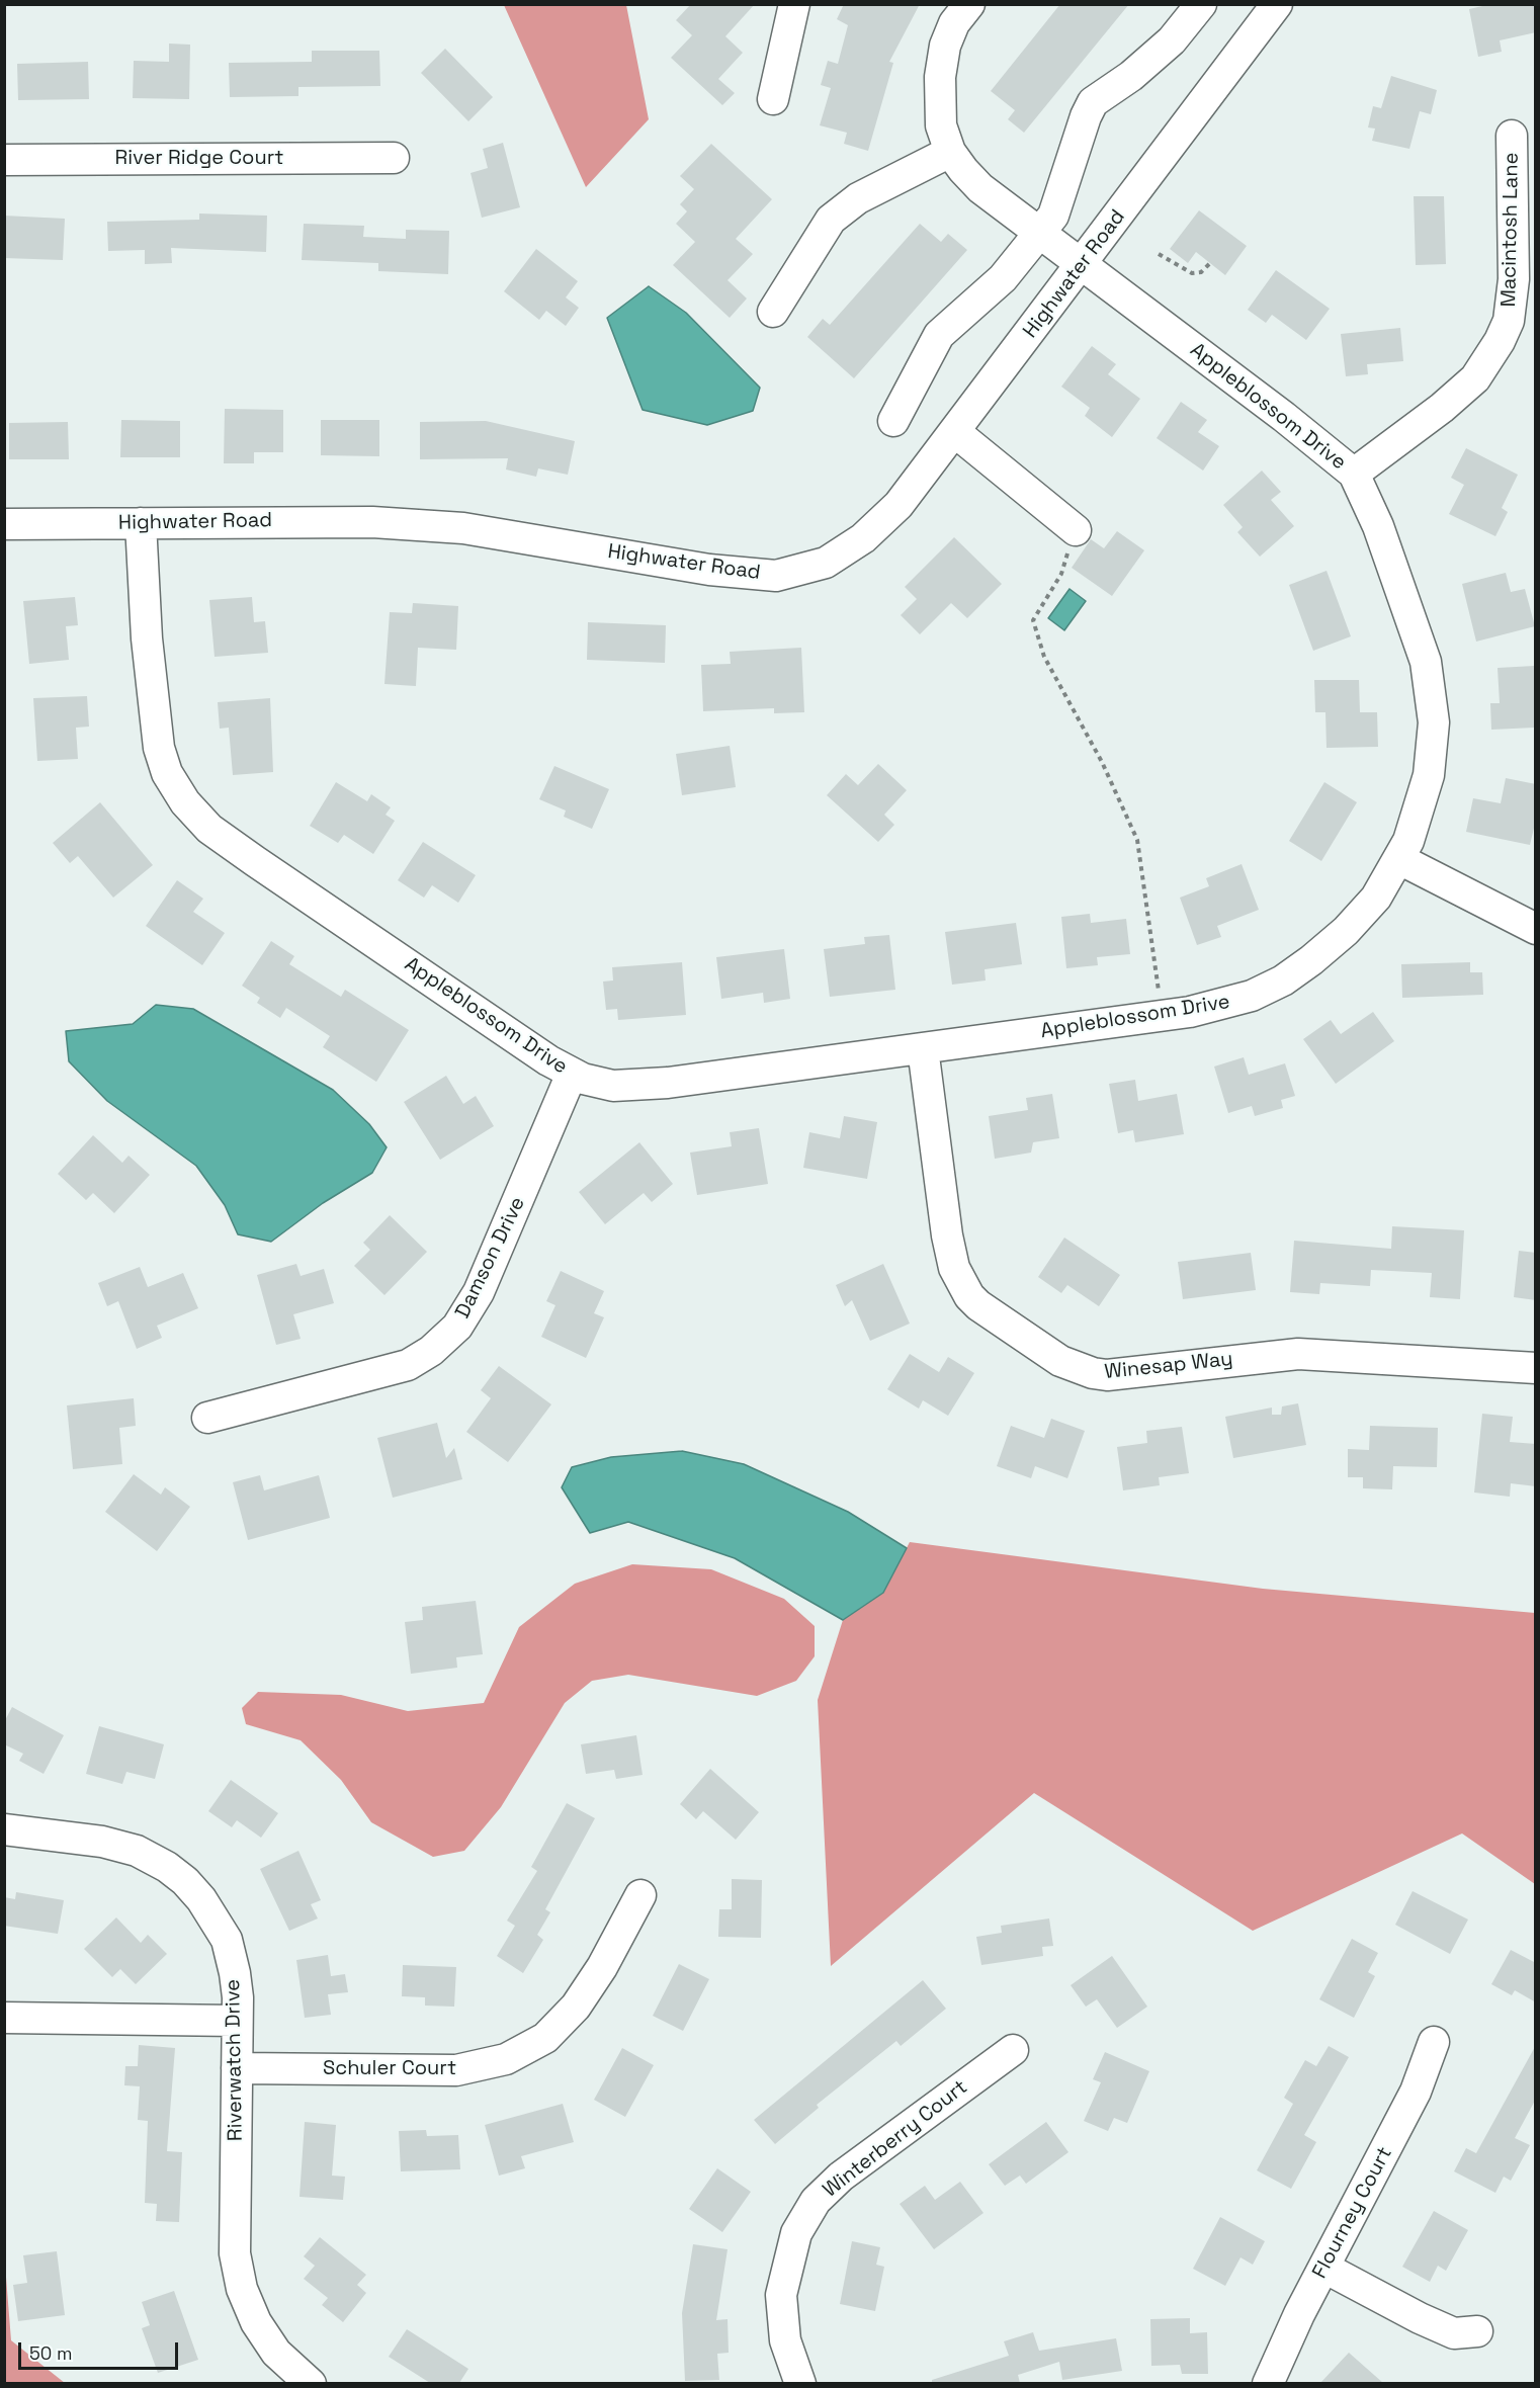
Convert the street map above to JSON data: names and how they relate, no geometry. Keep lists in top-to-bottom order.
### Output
{
  "streets": {
    "street": [
      "River Ridge Court",
      "Macintosh Lane",
      "Highwater Road",
      "Appleblossom Drive",
      "Damson Drive",
      "Winesap Way",
      "Riverwatch Drive",
      "Schuler Court",
      "Winterberry Court",
      "Flourney Court"
    ]
  },
  "crossings": [
    ["Macintosh Lane", "Appleblossom Drive"],
    ["Highwater Road", "Appleblossom Drive"],
    ["Appleblossom Drive", "Damson Drive"],
    ["Appleblossom Drive", "Winesap Way"],
    ["Riverwatch Drive", "Schuler Court"]
  ],
  "scale_bar": "50 m"
}
